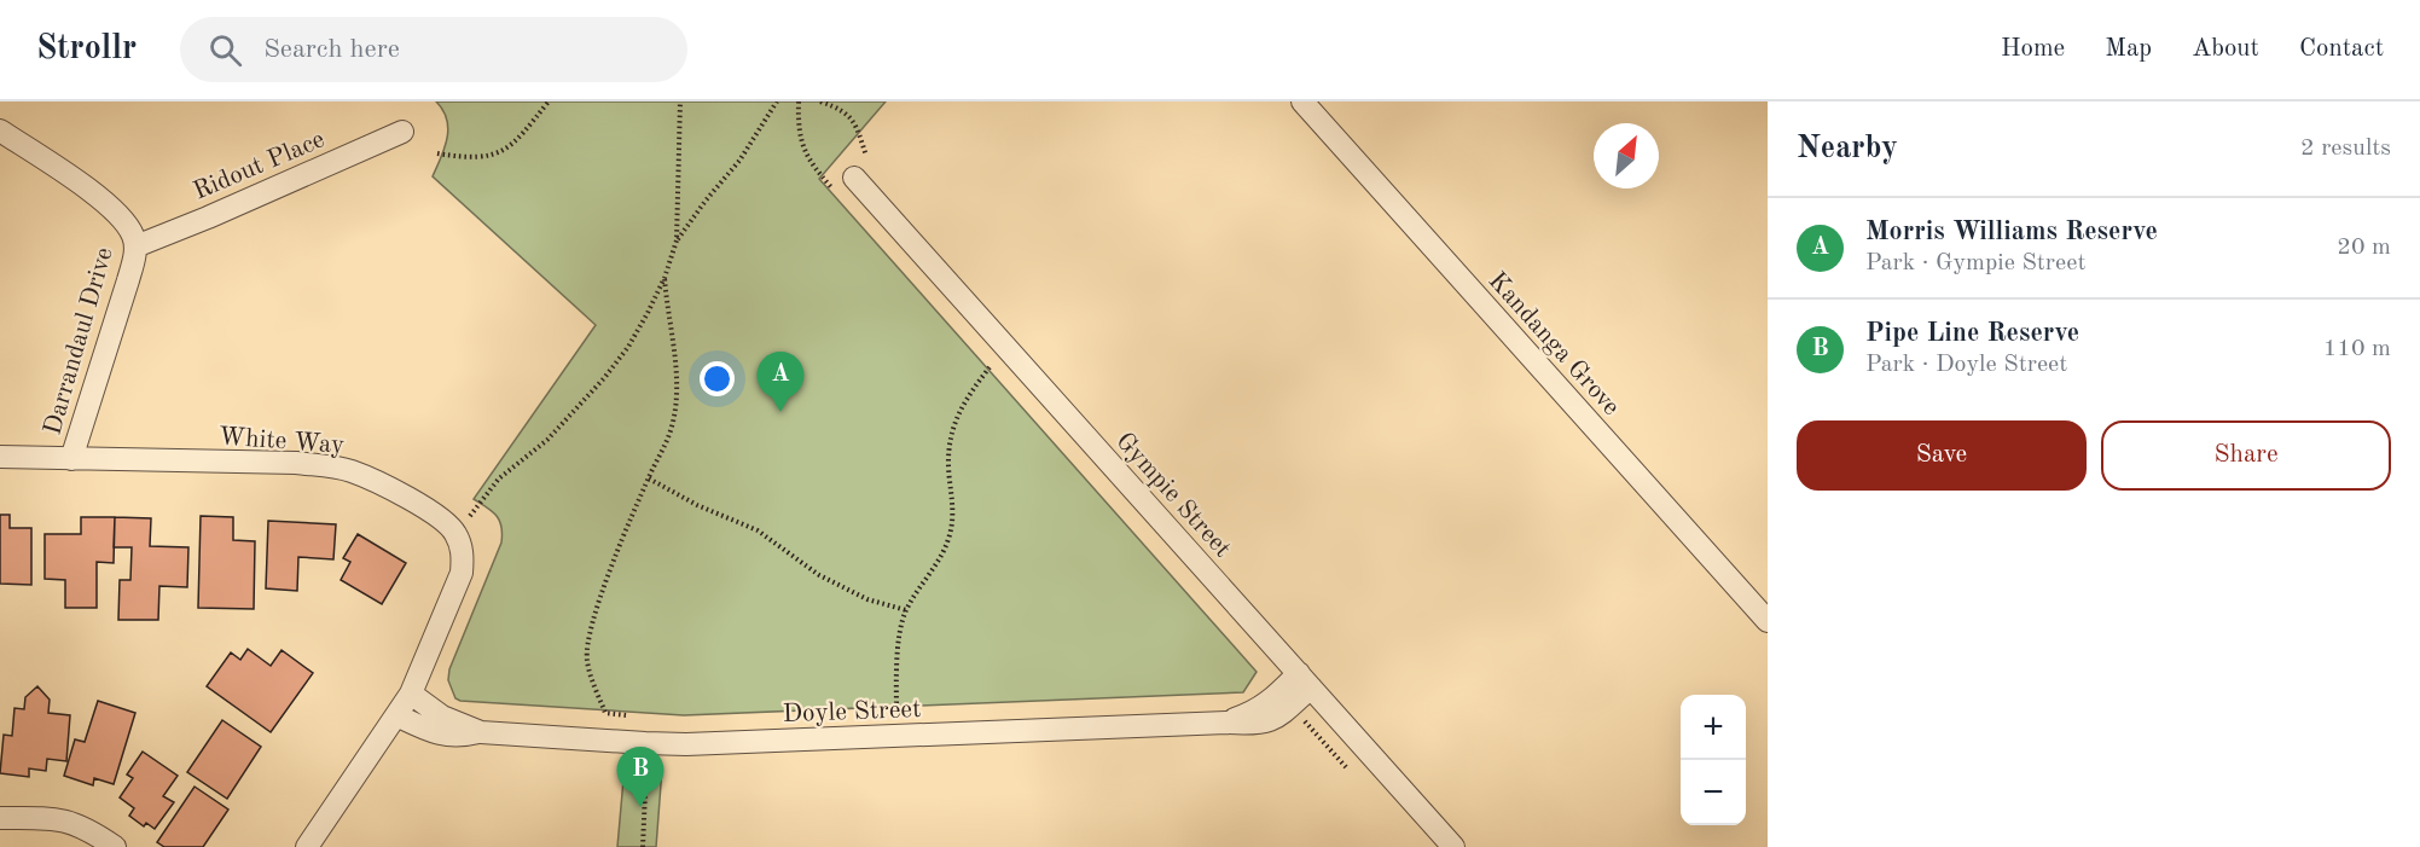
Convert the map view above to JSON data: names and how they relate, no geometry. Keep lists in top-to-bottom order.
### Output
{
  "streets": {
    "street": [
      "Ridout Place",
      "Darrandaul Drive",
      "Kandanga Grove",
      "White Way",
      "Gympie Street",
      "Doyle Street"
    ]
  },
  "crossings": [
    ["Ridout Place", "Darrandaul Drive"],
    ["Darrandaul Drive", "White Way"],
    ["Gympie Street", "Doyle Street"]
  ],
  "north": "top right",
  "page": {
    "header": "Strollr",
    "search": "Search here",
    "nav": [
      "Home",
      "Map",
      "About",
      "Contact"
    ],
    "heading": ["Nearby", "2 results"],
    "list": [
      {
        "mark": "A",
        "name": "Morris Williams Reserve",
        "note": "Park · Gympie Street",
        "value": "20 m"
      },
      {
        "mark": "B",
        "name": "Pipe Line Reserve",
        "note": "Park · Doyle Street",
        "value": "110 m"
      }
    ],
    "pins": ["A", "B"],
    "buttons": ["Save", "Share"],
    "map_buttons": ["+", "−"]
  }
}
